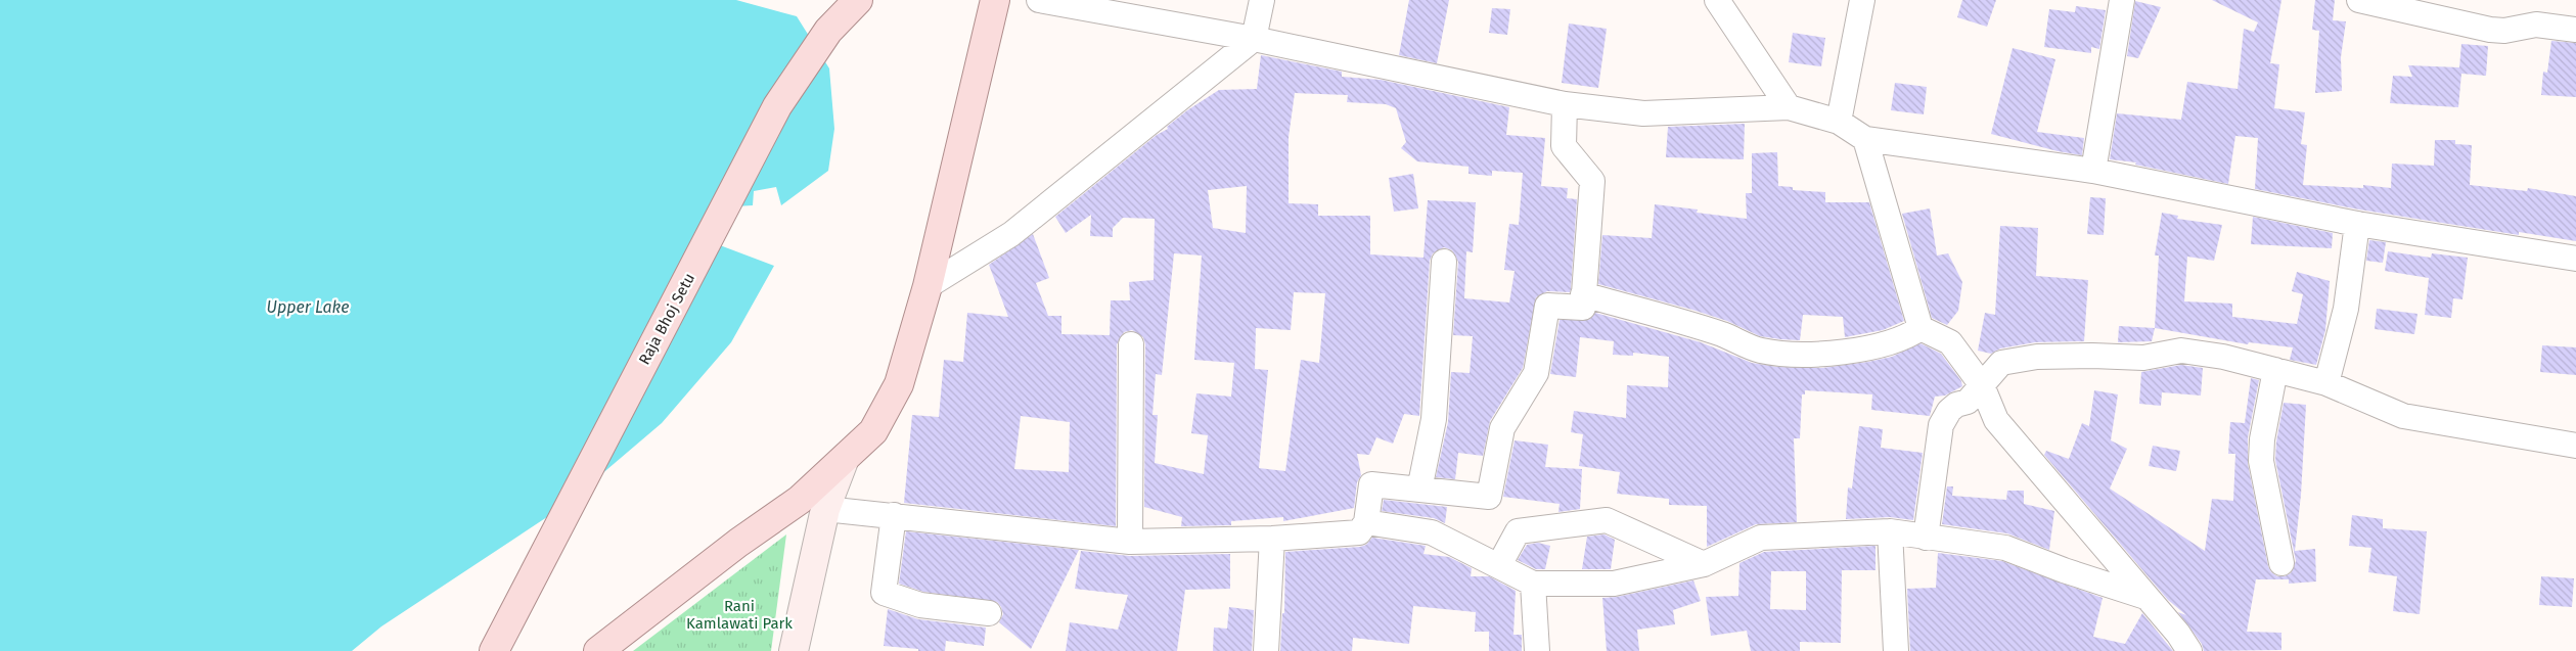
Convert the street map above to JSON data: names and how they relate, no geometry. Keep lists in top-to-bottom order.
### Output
{
  "streets": {
    "main road": ["Raja Bhoj Setu"]
  },
  "water": ["Upper Lake"],
  "parks": ["Rani Kamlawati Park"]
}
